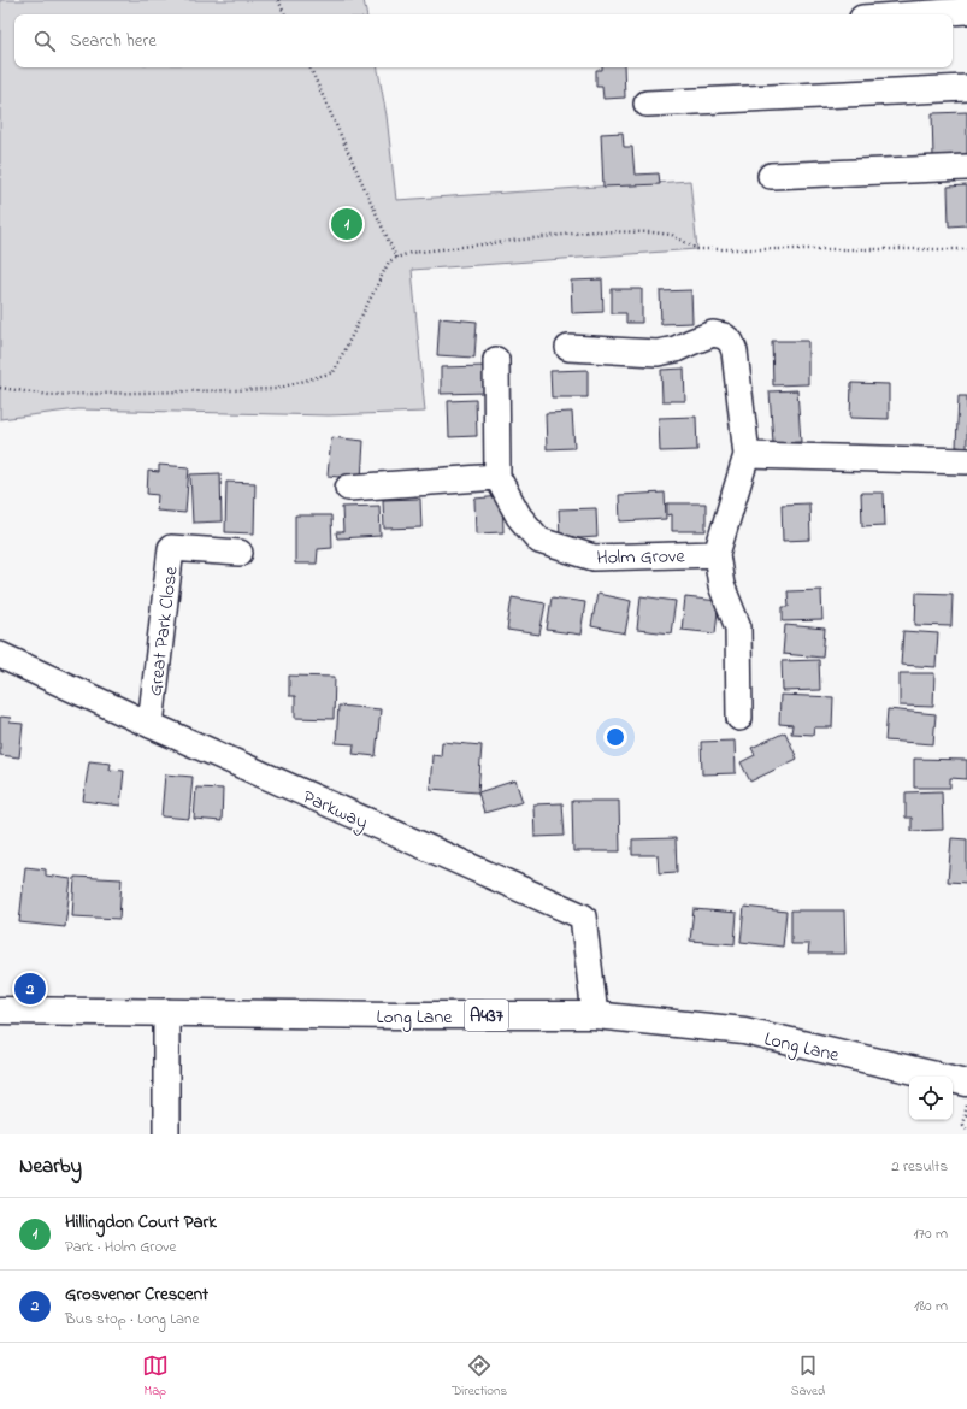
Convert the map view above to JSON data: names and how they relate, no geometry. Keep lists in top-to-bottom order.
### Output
{
  "streets": {
    "main road": ["Long Lane", "A437"],
    "street": ["Holm Grove", "Great Park Close", "Parkway"]
  },
  "crossings": [
    ["Great Park Close", "Parkway"],
    ["Parkway", "Long Lane"]
  ],
  "page": {
    "search": "Search here",
    "pins": ["1", "2"],
    "heading": ["Nearby", "2 results"],
    "list": [
      {
        "mark": "1",
        "name": "Hillingdon Court Park",
        "note": "Park · Holm Grove",
        "value": "170 m"
      },
      {
        "mark": "2",
        "name": "Grosvenor Crescent",
        "note": "Bus stop · Long Lane",
        "value": "180 m"
      }
    ],
    "nav": ["Map", "Directions", "Saved"]
  }
}
